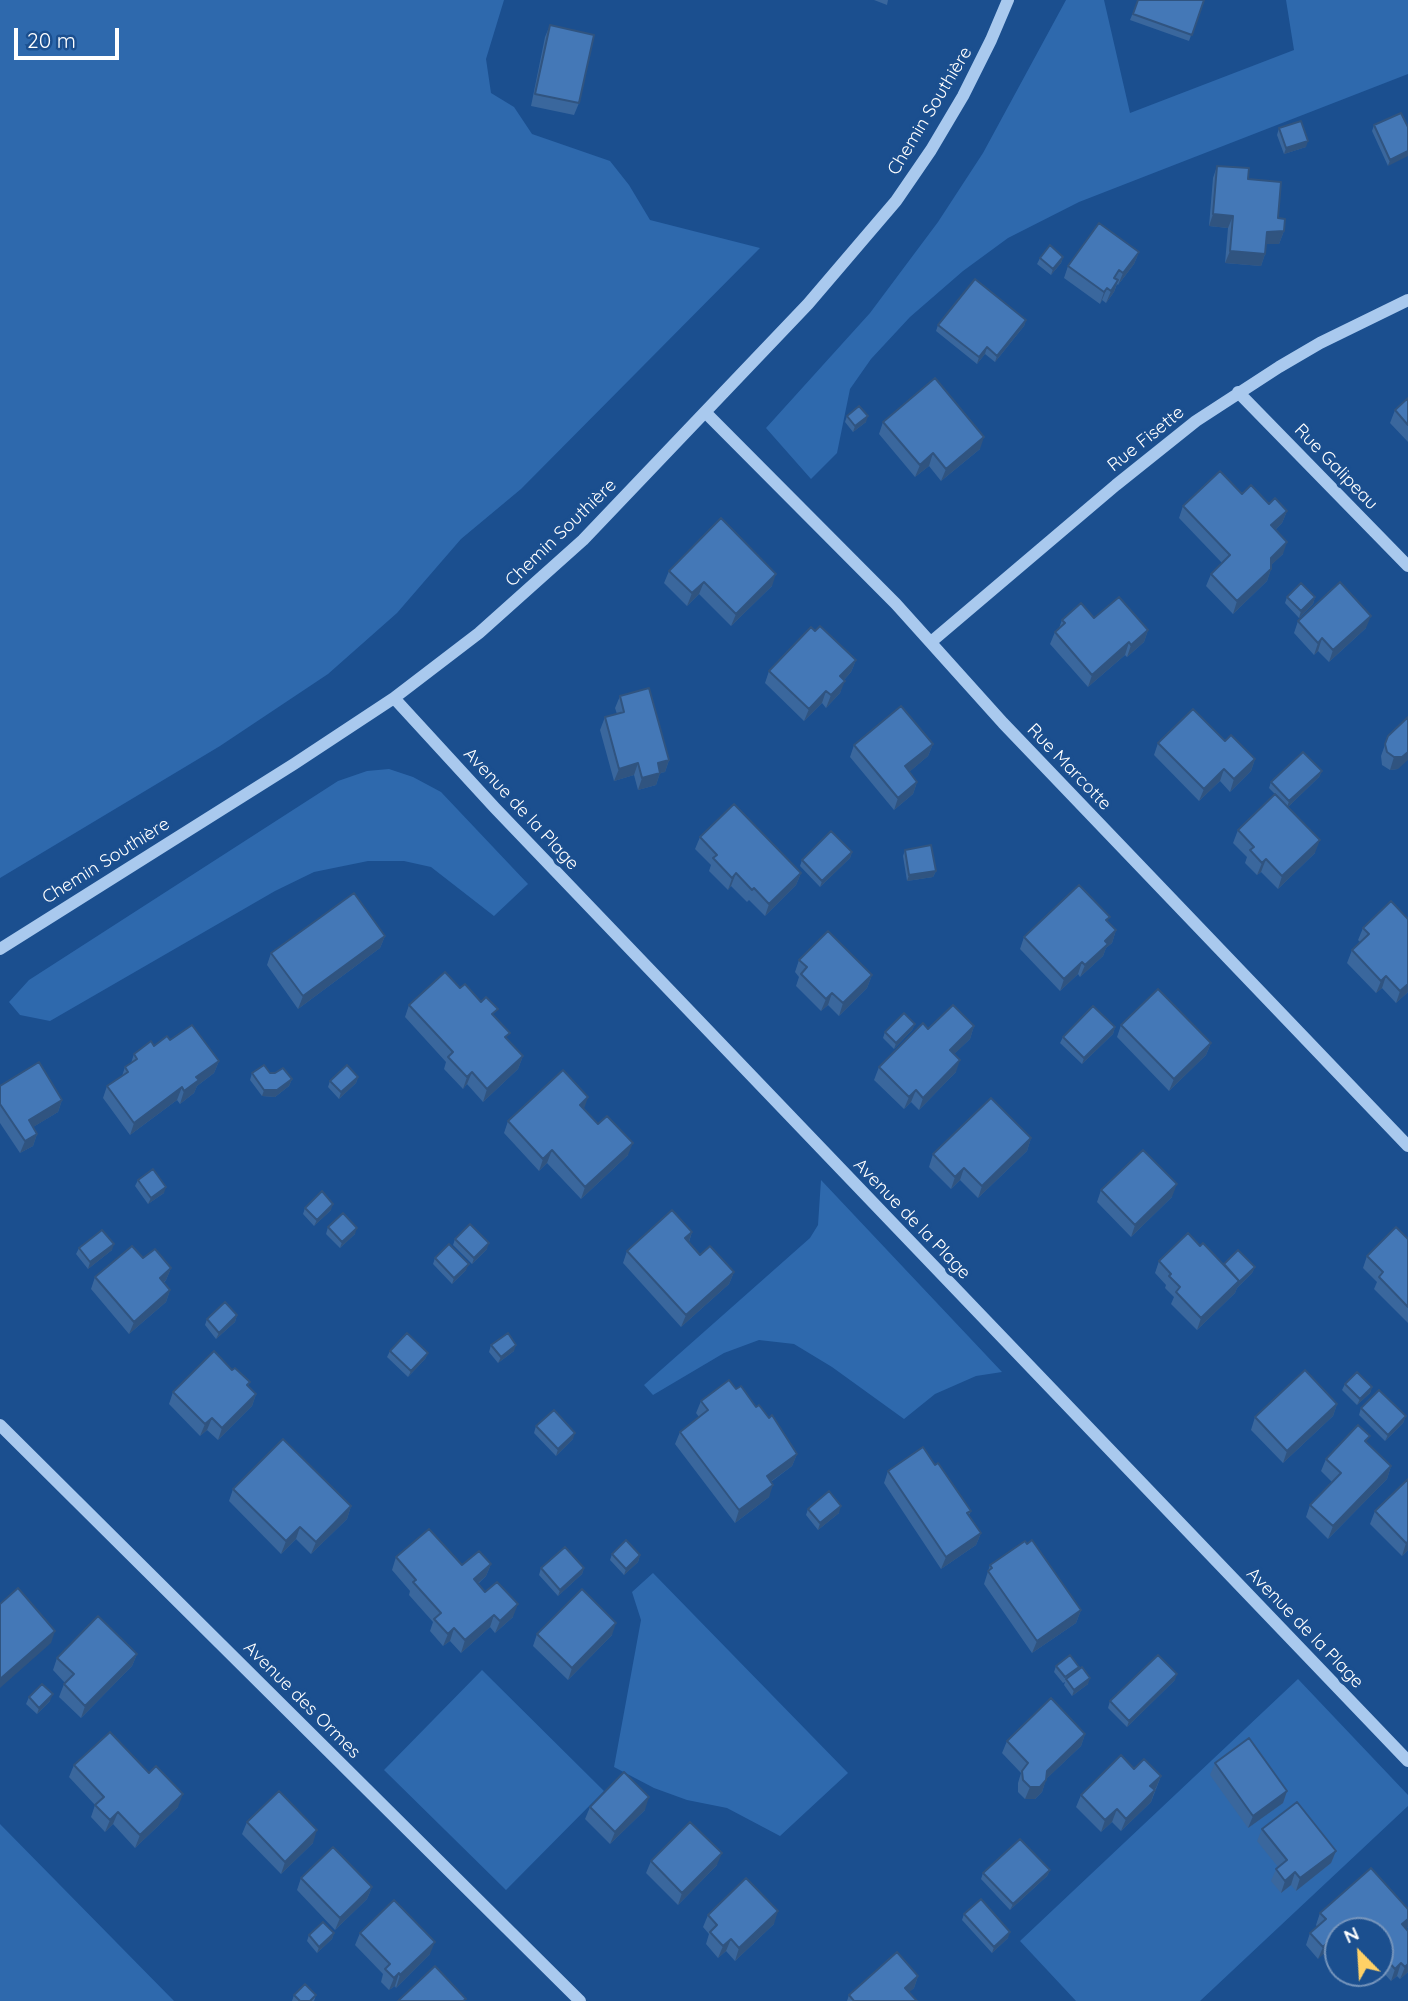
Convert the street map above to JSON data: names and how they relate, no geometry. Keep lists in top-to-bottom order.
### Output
{
  "streets": {
    "street": [
      "Chemin Southière",
      "Rue Fisette",
      "Rue Galipeau",
      "Rue Marcotte",
      "Avenue de la Plage",
      "Avenue des Ormes"
    ]
  },
  "crossings": [
    ["Chemin Southière", "Rue Marcotte"],
    ["Chemin Southière", "Avenue de la Plage"],
    ["Rue Fisette", "Rue Galipeau"],
    ["Rue Fisette", "Rue Marcotte"]
  ],
  "scale_bar": "20 m",
  "north": "top left"
}
